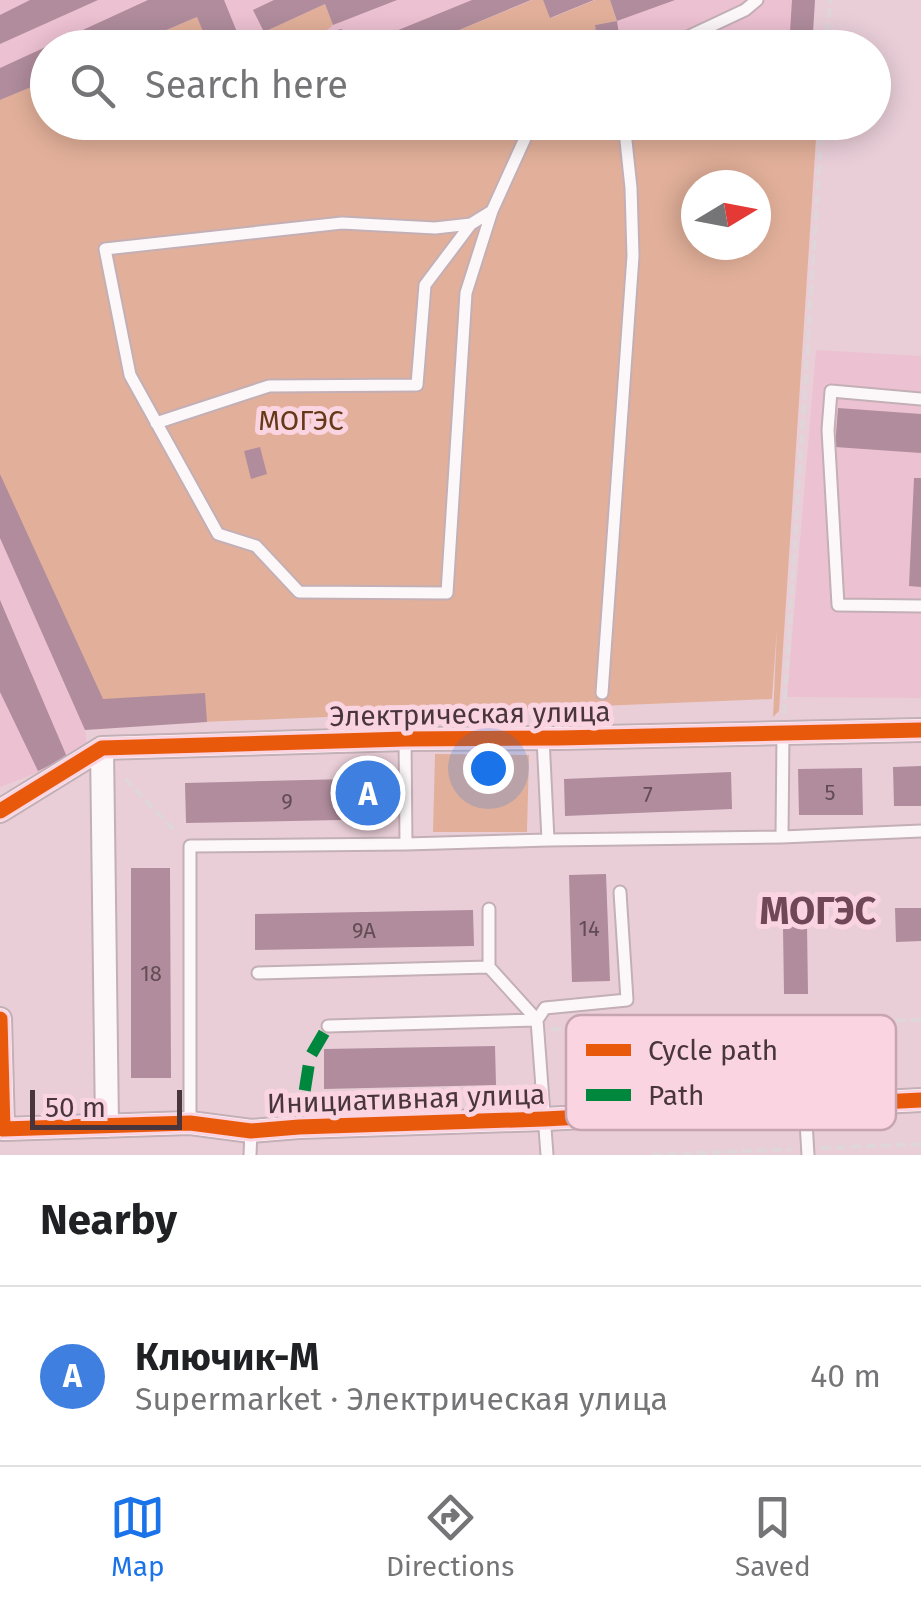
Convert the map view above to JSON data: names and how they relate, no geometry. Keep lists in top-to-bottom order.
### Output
{
  "streets": {
    "street": ["Электрическая улица", "Инициативная улица"]
  },
  "districts": ["МОГЭС"],
  "parks": ["МОГЭС"],
  "house_numbers": [
    "5",
    "7",
    "9",
    "14",
    "9А",
    "18"
  ],
  "legend": ["Cycle path", "Path"],
  "scale_bar": "50 m",
  "north": "right",
  "page": {
    "search": "Search here",
    "pins": "A",
    "scale": "50 m",
    "heading": "Nearby",
    "list": [
      {
        "mark": "A",
        "name": "Ключик-М",
        "note": "Supermarket · Электрическая улица",
        "value": "40 m"
      }
    ],
    "nav": ["Map", "Directions", "Saved"]
  }
}
